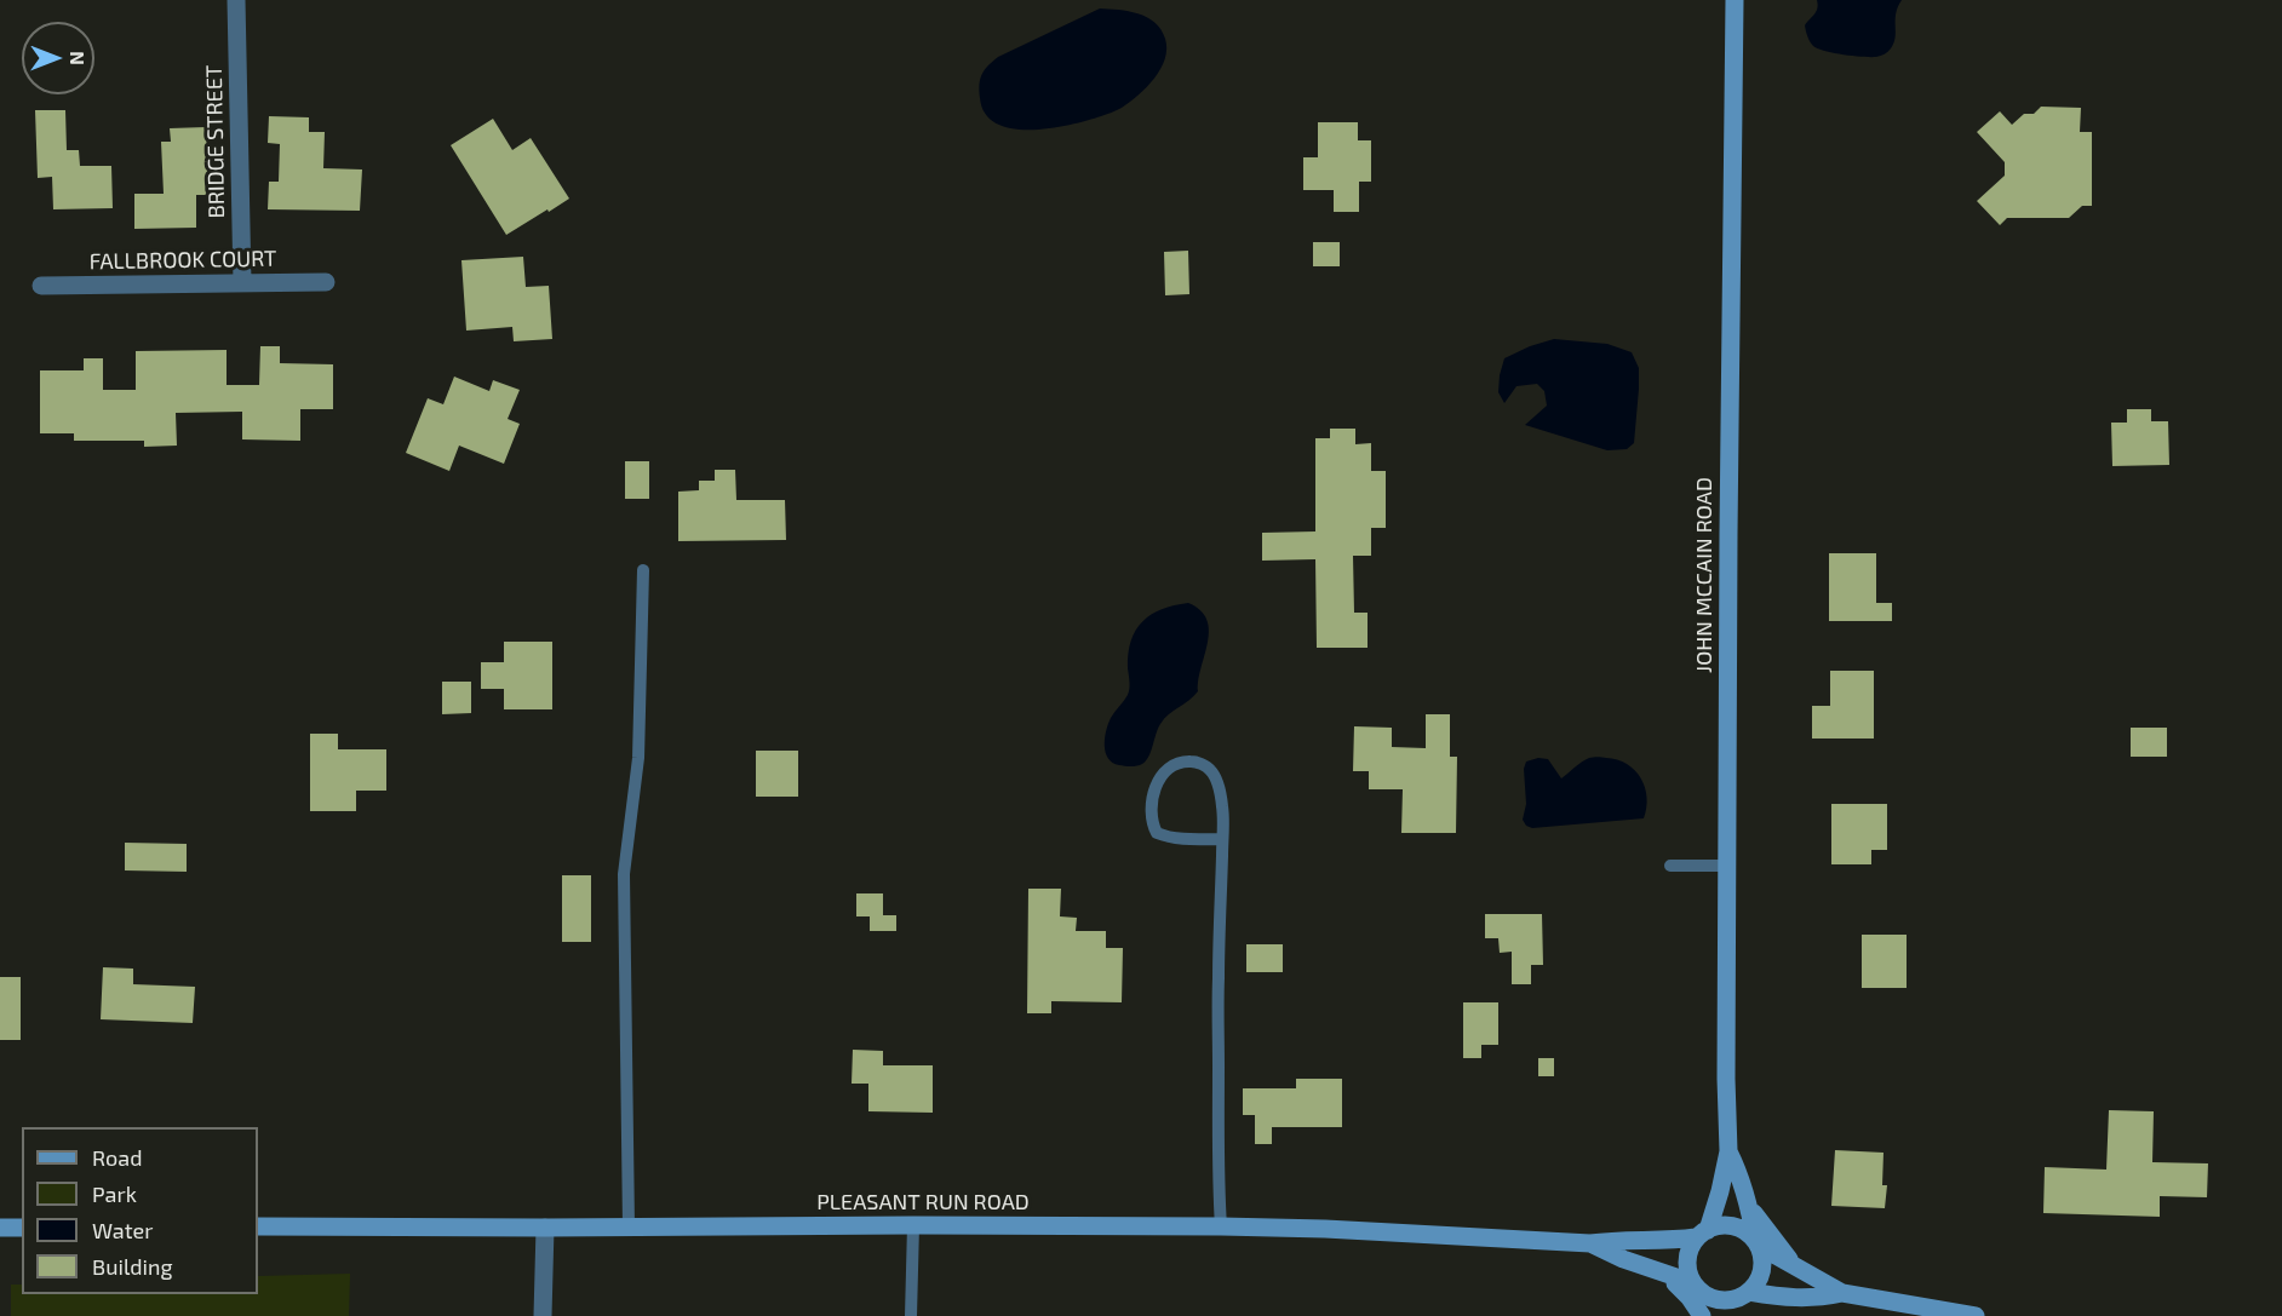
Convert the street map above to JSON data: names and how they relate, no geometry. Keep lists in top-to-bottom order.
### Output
{
  "streets": {
    "main road": ["JOHN MCCAIN ROAD", "PLEASANT RUN ROAD"],
    "street": ["BRIDGE STREET", "FALLBROOK COURT"]
  },
  "crossings": [
    ["BRIDGE STREET", "FALLBROOK COURT"],
    ["JOHN MCCAIN ROAD", "PLEASANT RUN ROAD"]
  ],
  "legend": [
    "Road",
    "Park",
    "Water",
    "Building"
  ],
  "north": "right"
}
